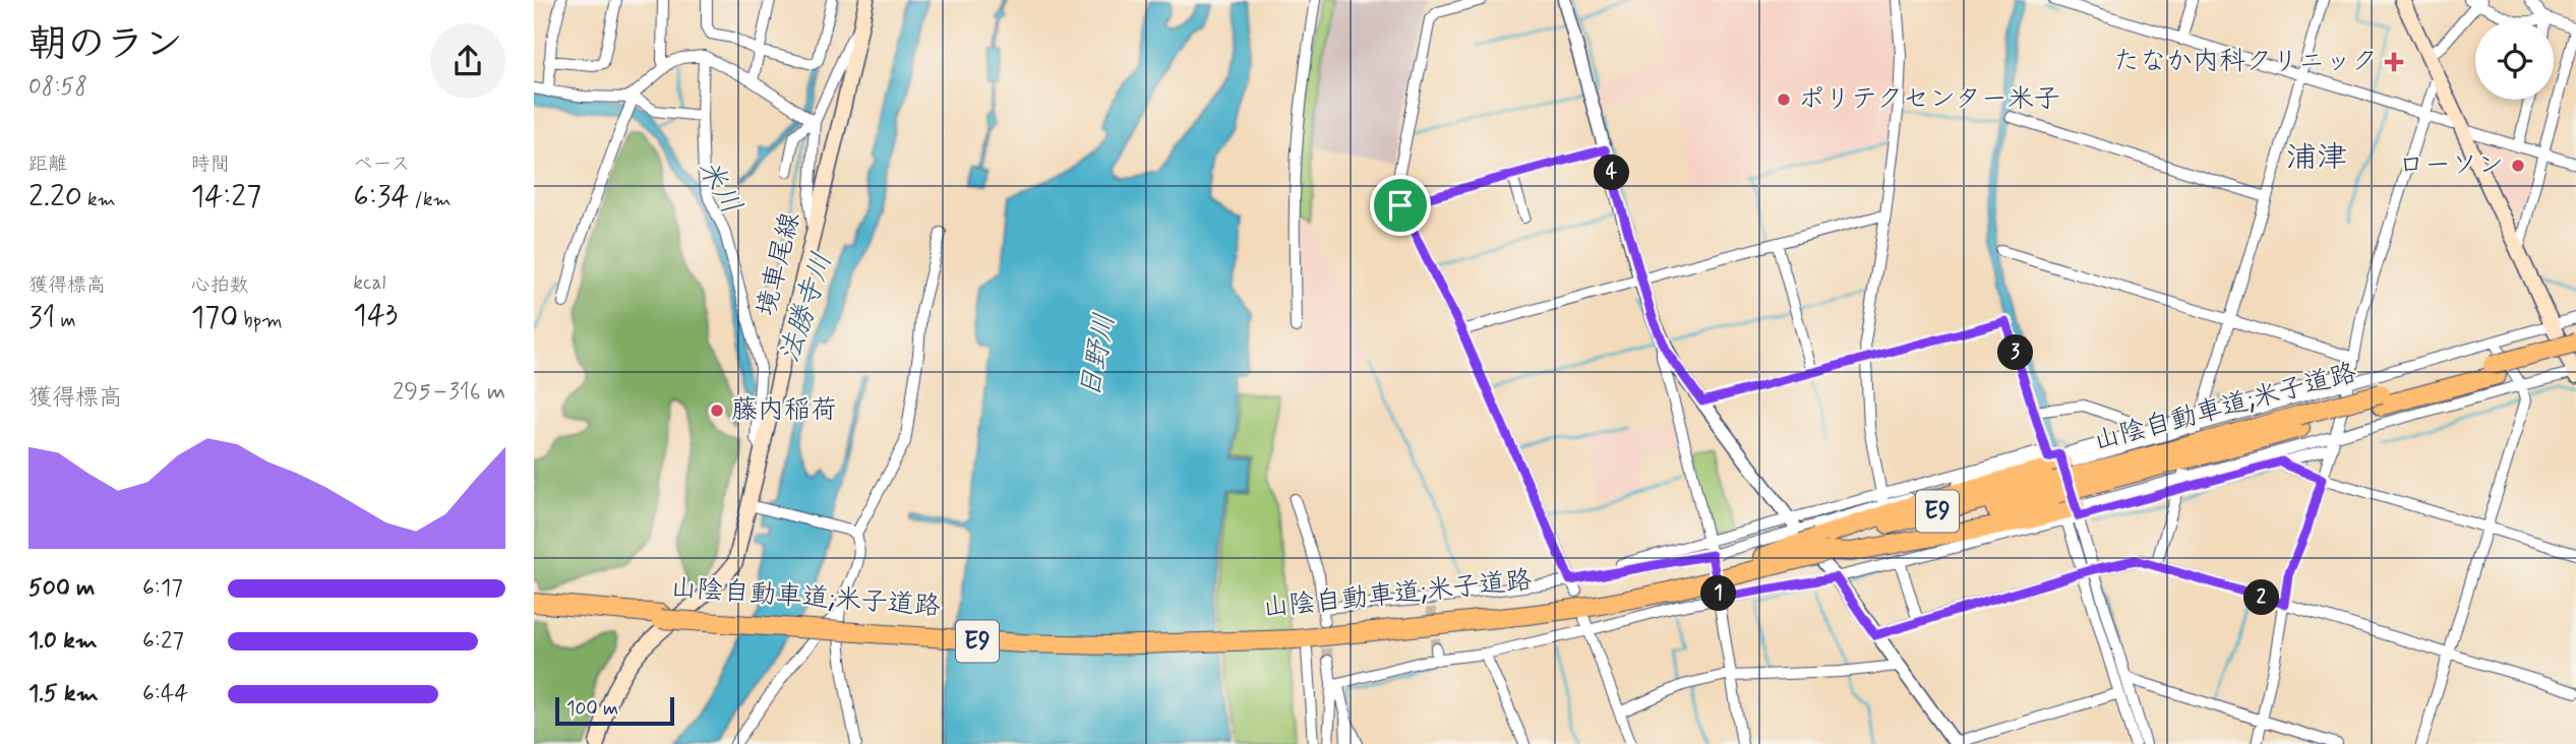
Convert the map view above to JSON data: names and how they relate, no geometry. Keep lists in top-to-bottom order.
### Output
{
  "streets": {
    "highway": ["山陰自動車道;米子道路", "E9"],
    "main road": ["境車尾線"]
  },
  "districts": ["浦津"],
  "water": ["米川", "法勝寺川", "日野川"],
  "places": {
    "health": ["たなか内科クリニック"],
    "other": ["ポリテクセンター米子", "ローソン", "藤内稲荷"]
  },
  "scale_bar": "100 m",
  "page": {
    "heading": ["朝のラン", "08:58"],
    "stats": [
      ["距離", "2.20 km"],
      ["時間", "14:27"],
      ["ペース", "6:34 /km"],
      ["獲得標高", "31 m"],
      ["心拍数", "170 bpm"],
      ["kcal", "143"]
    ],
    "pins": [
      "4",
      "3",
      "1",
      "2"
    ],
    "chart": ["獲得標高", "295–316 m"],
    "list": [
      {
        "name": "500 m",
        "note": "6:17"
      },
      {
        "name": "1.0 km",
        "note": "6:27"
      },
      {
        "name": "1.5 km",
        "note": "6:44"
      }
    ],
    "scale": "100 m"
  }
}
